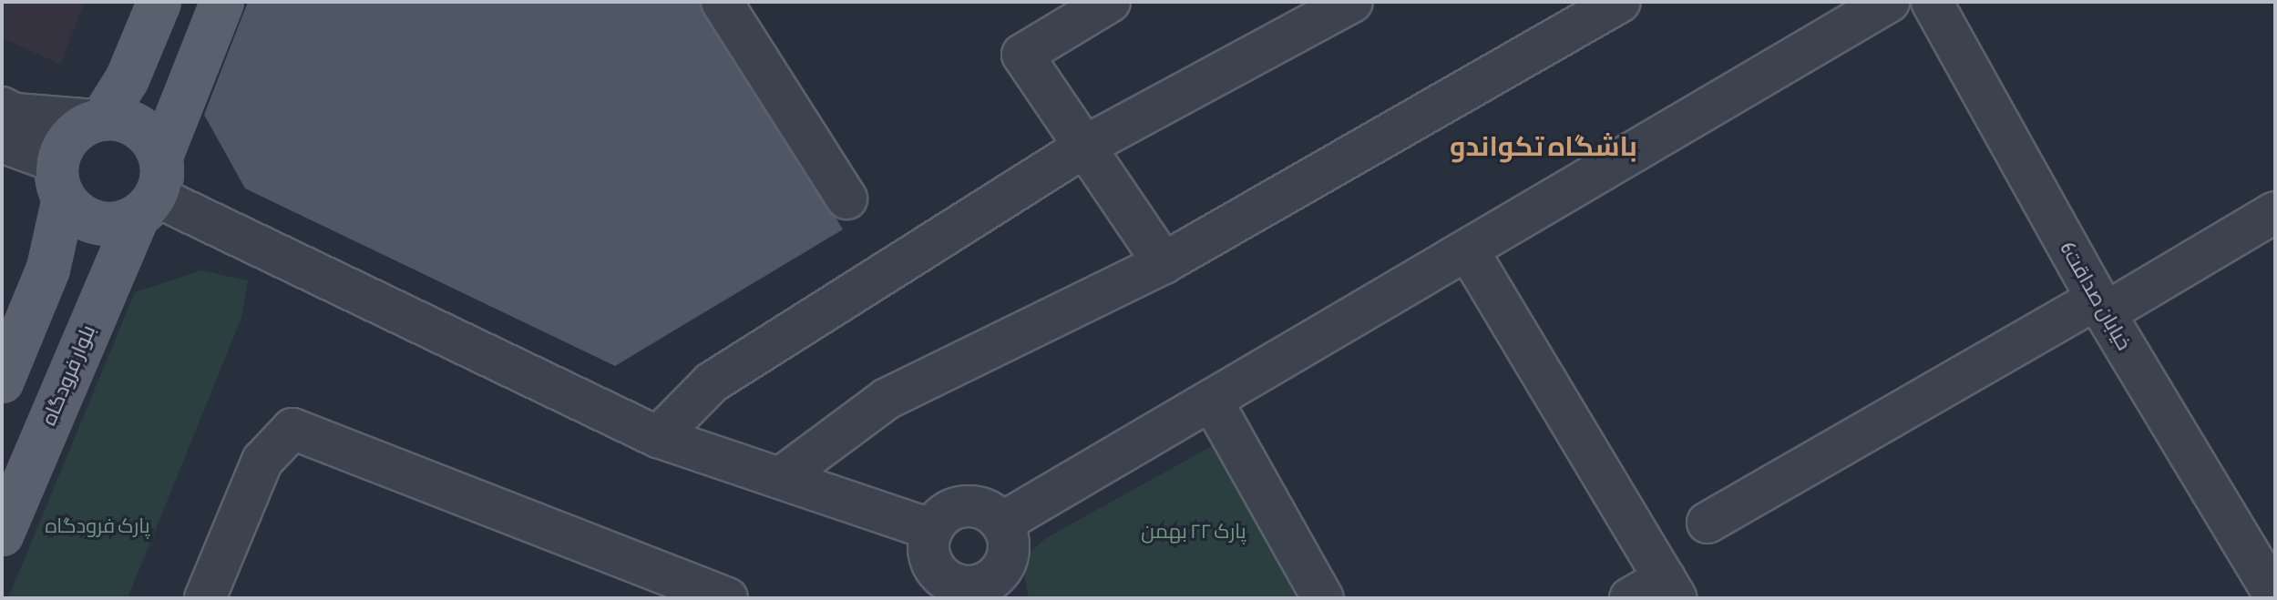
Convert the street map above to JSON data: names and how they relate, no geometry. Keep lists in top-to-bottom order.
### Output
{
  "streets": {
    "main road": ["بلوار فرودگاه"],
    "street": ["خیابان صداقت6"]
  },
  "districts": ["باشگاه تکواندو"],
  "parks": ["پارک فرودگاه", "پارک ۲۲ بهمن"]
}
